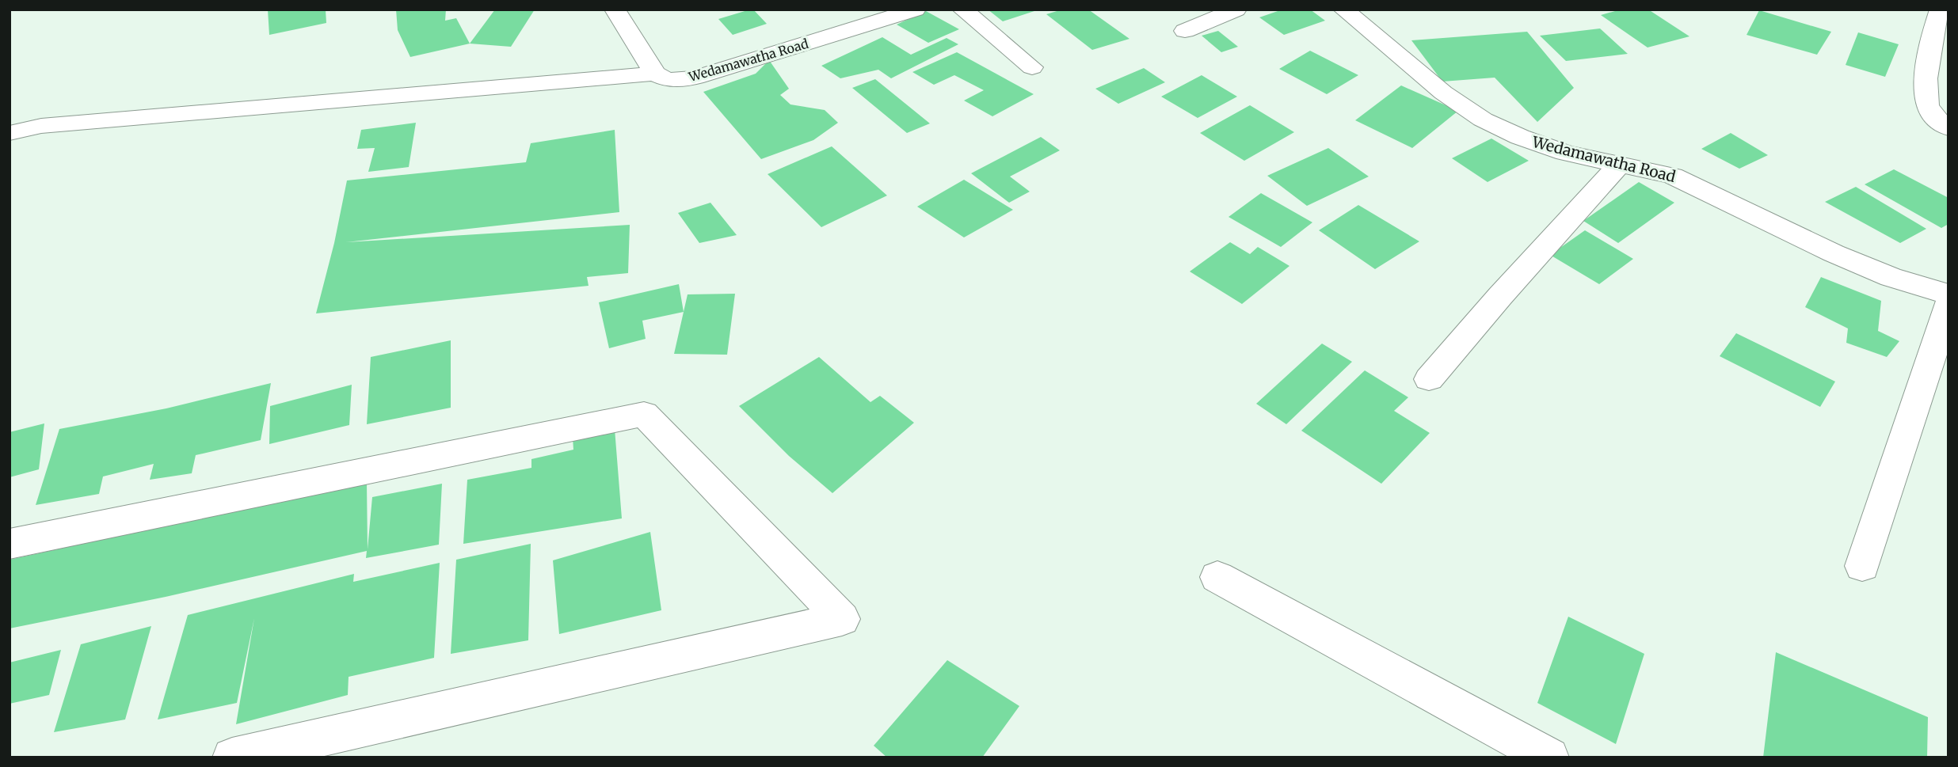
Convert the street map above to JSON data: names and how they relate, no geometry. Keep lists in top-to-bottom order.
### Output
{
  "streets": {
    "street": ["Wedamawatha Road"]
  }
}
